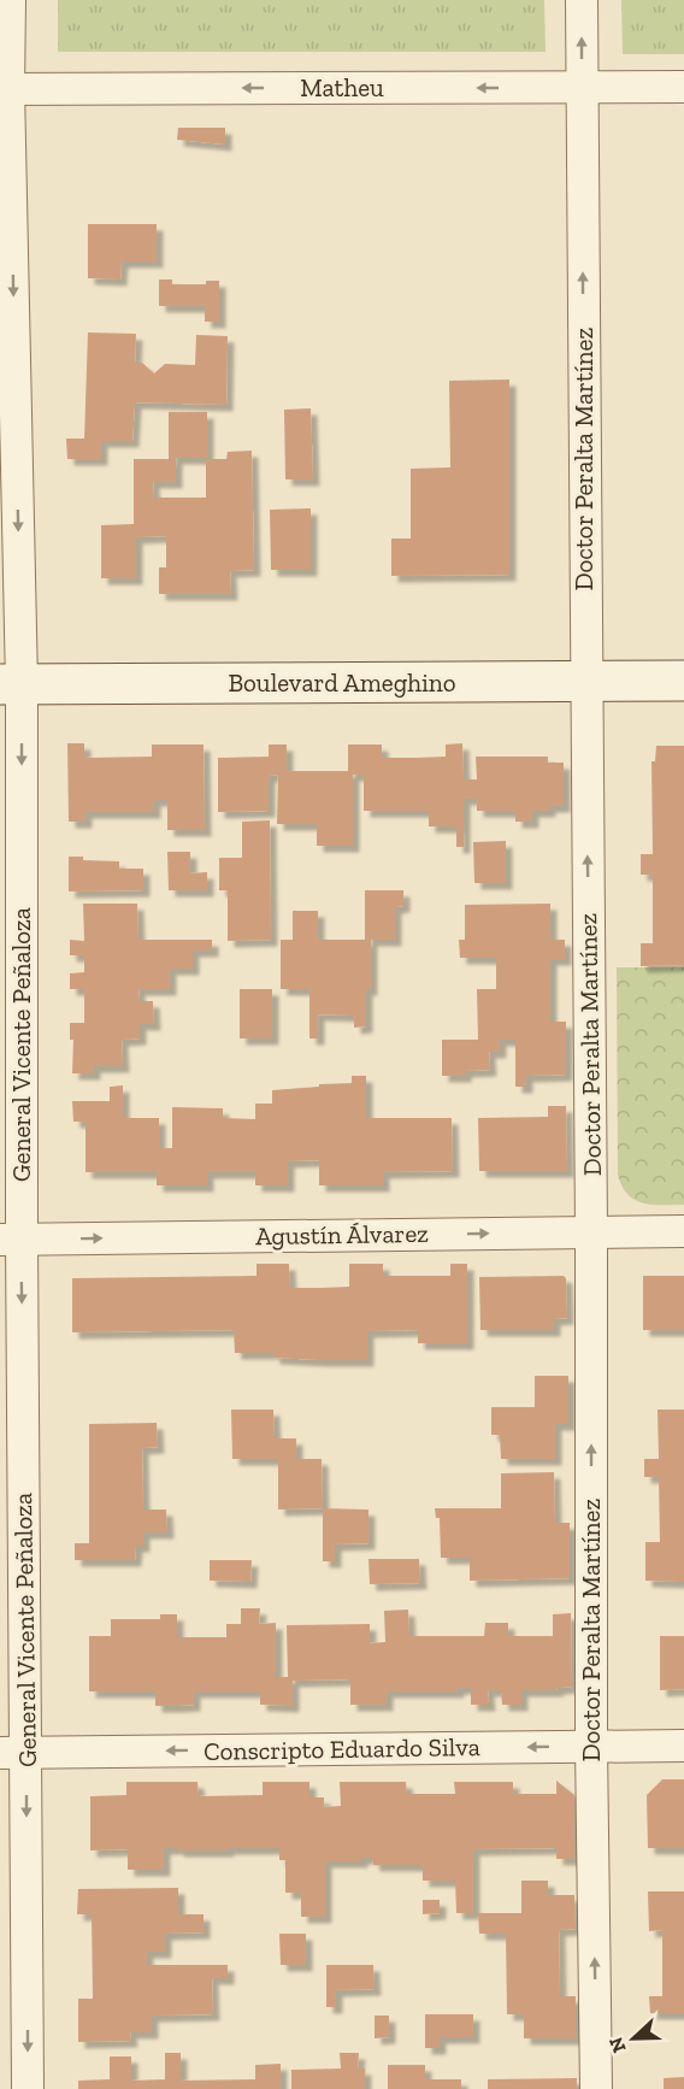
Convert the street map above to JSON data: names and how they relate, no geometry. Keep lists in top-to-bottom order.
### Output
{
  "streets": {
    "main road": ["Boulevard Ameghino"],
    "street": [
      "Matheu",
      "Doctor Peralta Martínez",
      "General Vicente Peñaloza",
      "Agustín Álvarez",
      "Conscripto Eduardo Silva"
    ]
  },
  "crossings": [
    ["Matheu", "Doctor Peralta Martínez"],
    ["Matheu", "General Vicente Peñaloza"],
    ["Doctor Peralta Martínez", "Boulevard Ameghino"],
    ["Doctor Peralta Martínez", "Agustín Álvarez"],
    ["Doctor Peralta Martínez", "Conscripto Eduardo Silva"],
    ["Boulevard Ameghino", "General Vicente Peñaloza"],
    ["General Vicente Peñaloza", "Agustín Álvarez"],
    ["General Vicente Peñaloza", "Conscripto Eduardo Silva"]
  ],
  "one_way": [
    "Matheu",
    "Doctor Peralta Martínez",
    "General Vicente Peñaloza",
    "Agustín Álvarez",
    "Conscripto Eduardo Silva"
  ],
  "north": "left"
}
